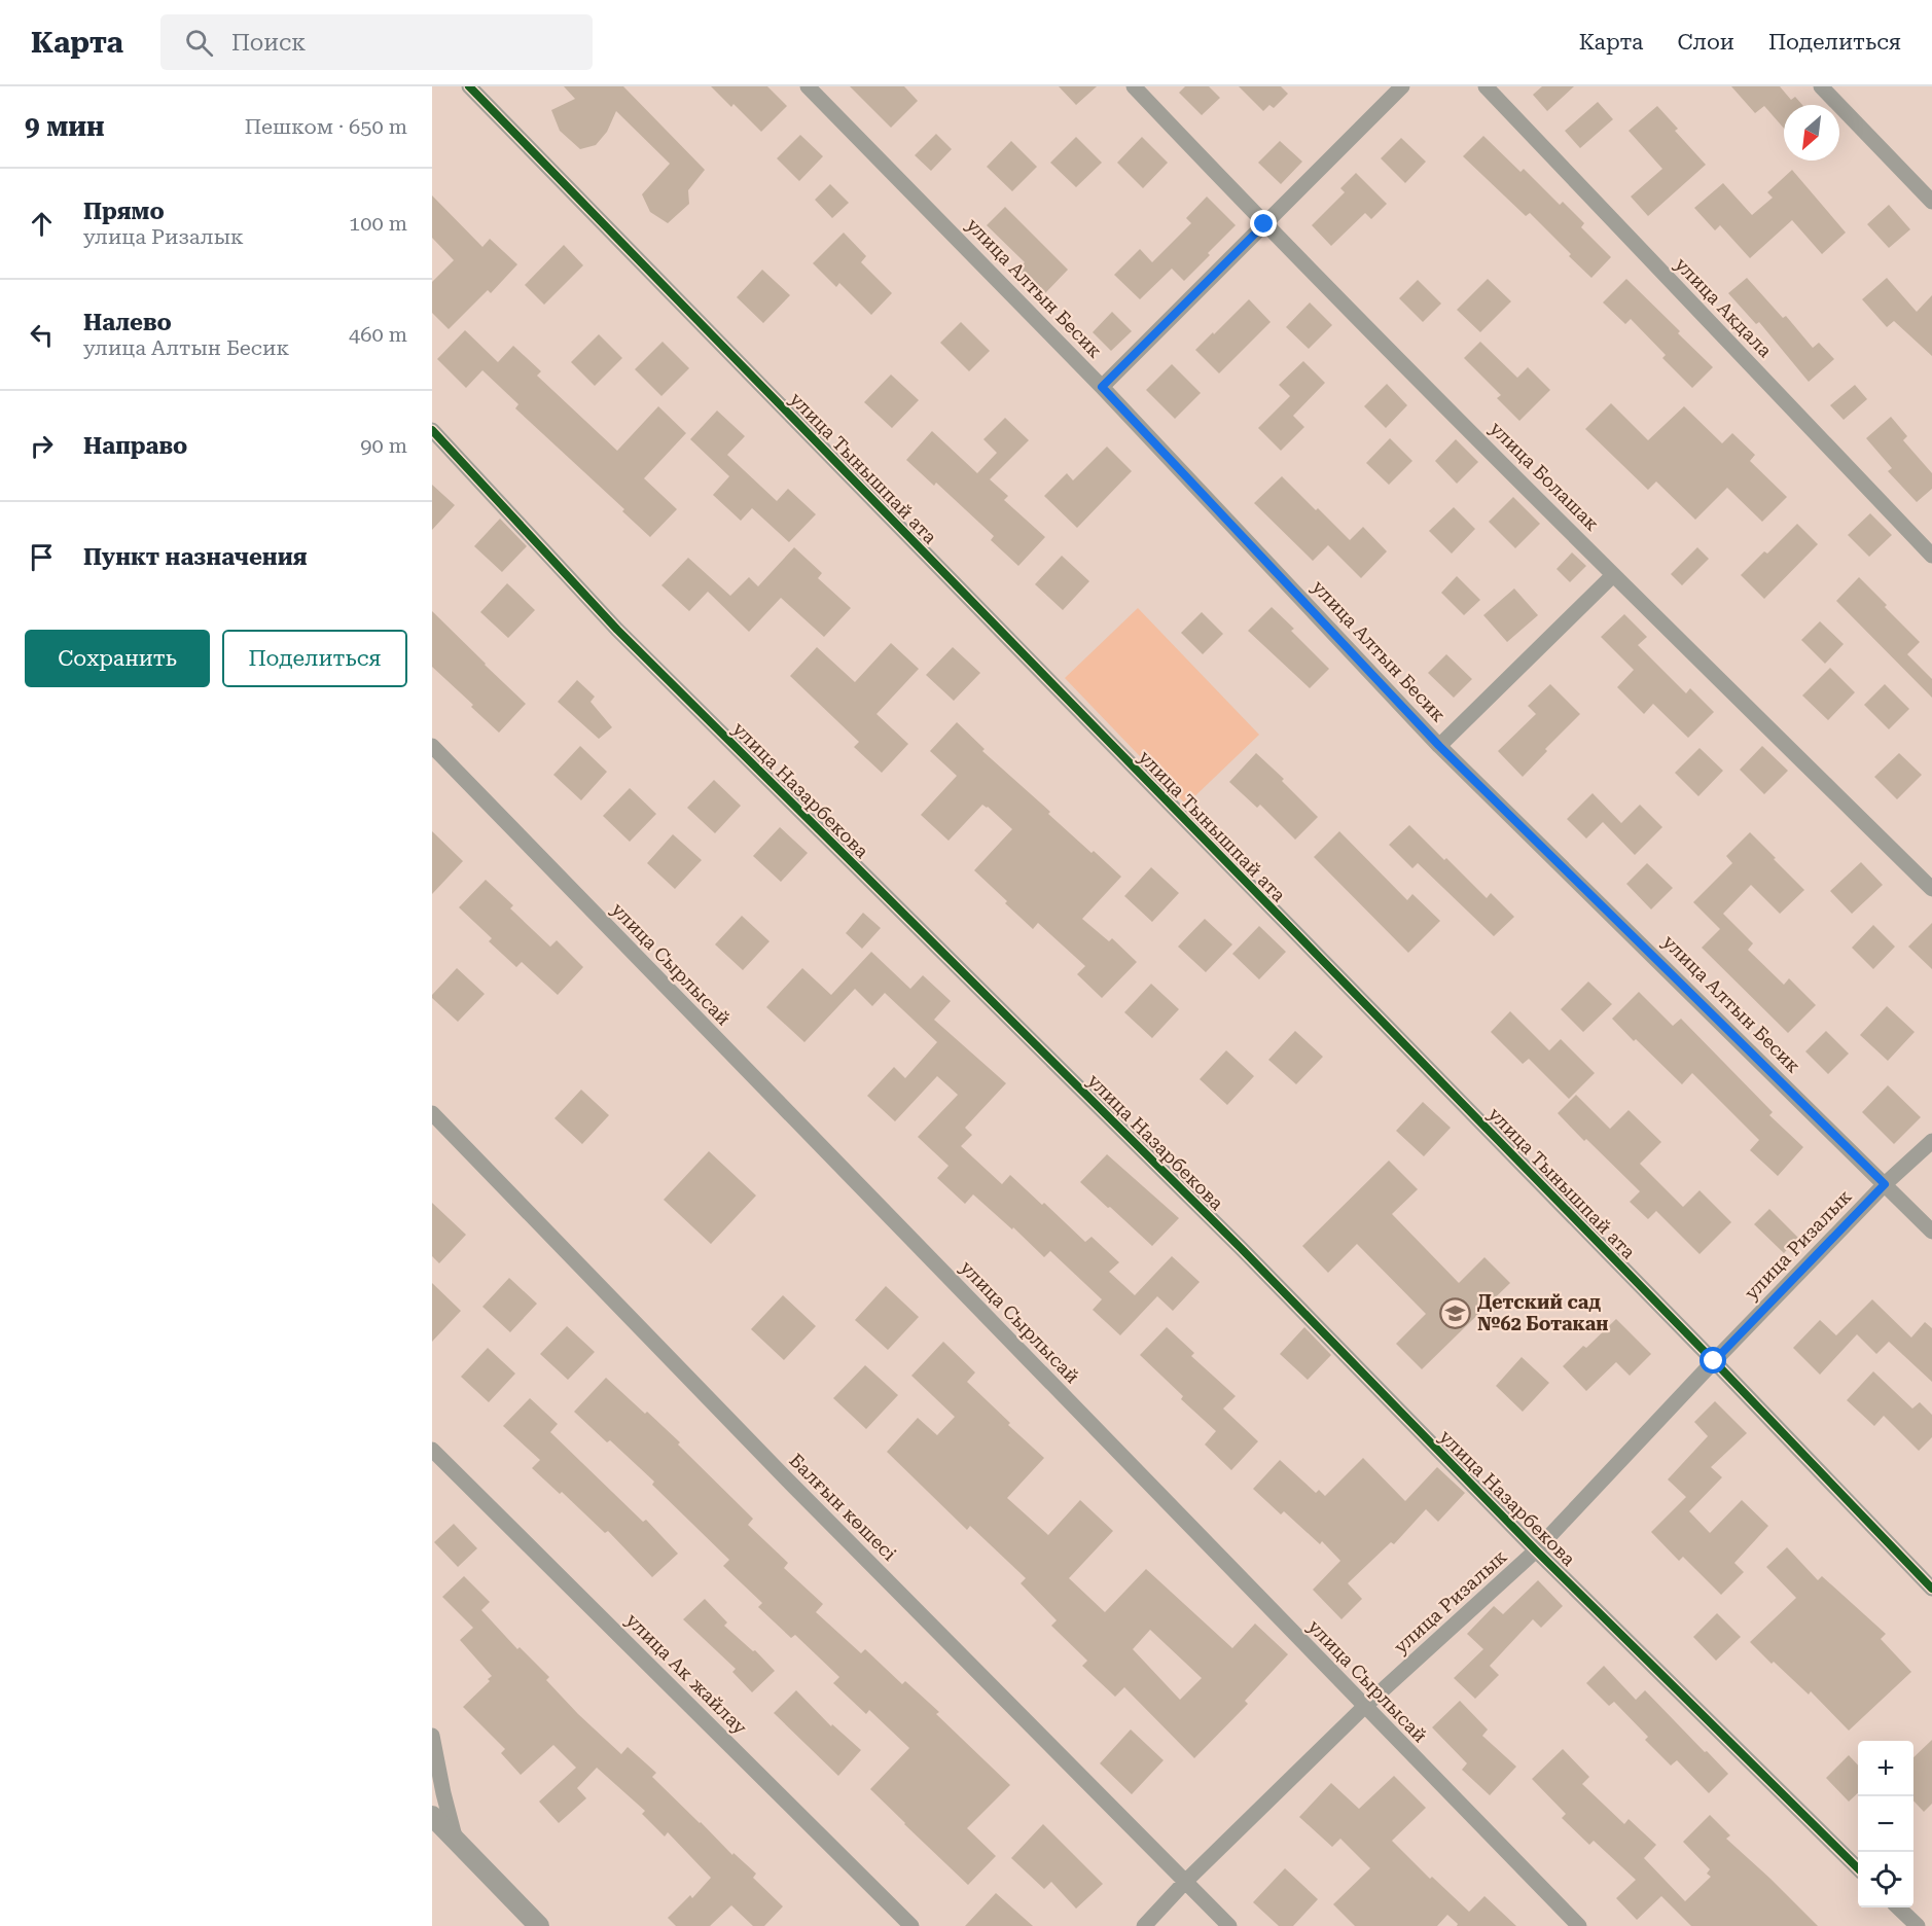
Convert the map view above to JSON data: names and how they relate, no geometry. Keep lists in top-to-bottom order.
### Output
{
  "streets": {
    "street": [
      "улица Алтын Бесик",
      "улица Акдала",
      "улица Тынышпай ата",
      "улица Болашак",
      "улица Назарбекова",
      "улица Сырлысай",
      "улица Ризалык",
      "Балғын көшесі",
      "улица Ак жайлау"
    ]
  },
  "crossings": [
    ["улица Алтын Бесик", "улица Ризалык"],
    ["улица Тынышпай ата", "улица Ризалык"],
    ["улица Назарбекова", "улица Ризалык"],
    ["улица Сырлысай", "улица Ризалык"],
    ["улица Ризалык", "Балғын көшесі"]
  ],
  "places": {
    "school or university": ["Детский сад №62 Ботакан"]
  },
  "north": "bottom left",
  "page": {
    "header": "Карта",
    "search": "Поиск",
    "nav": ["Карта", "Слои", "Поделиться"],
    "heading": ["9 мин", "Пешком · 650 m"],
    "list": [
      ["Прямо", "улица Ризалык", "100 m"],
      ["Налево", "улица Алтын Бесик", "460 m"],
      ["Направо", "90 m"],
      "Пункт назначения"
    ],
    "buttons": ["Сохранить", "Поделиться"],
    "map_buttons": ["+", "−"]
  }
}
